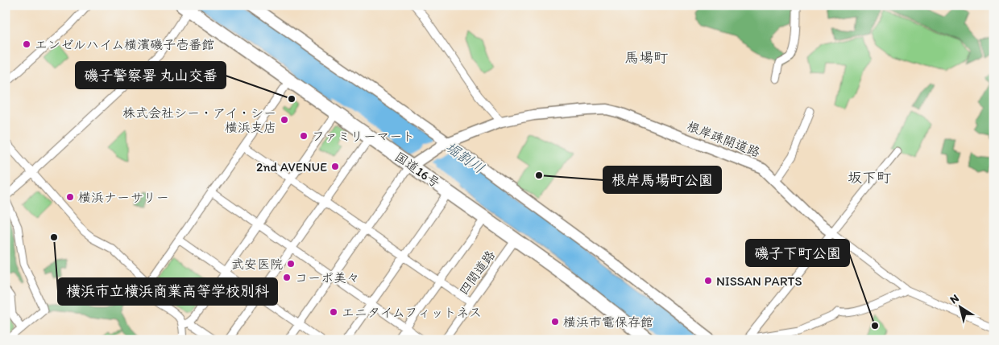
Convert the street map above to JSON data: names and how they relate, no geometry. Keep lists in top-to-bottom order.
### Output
{
  "streets": {
    "highway": ["国道16号"],
    "street": ["根岸疎開道路", "四間道路"]
  },
  "crossings": [
    ["根岸疎開道路", "国道16号"],
    ["国道16号", "四間道路"]
  ],
  "districts": ["馬場町", "坂下町"],
  "water": ["堀割川"],
  "places": [
    "エンゼルハイム横濱磯子壱番館",
    "磯子警察署 丸山交番",
    "株式会社シー・アイ・シー 横浜支店",
    "ファミリーマート",
    "2nd AVENUE",
    "根岸馬場町公園",
    "横浜ナーサリー",
    "横浜市立横浜商業高等学校別科",
    "武安医院",
    "コーポ美々",
    "NISSAN PARTS",
    "エニタイムフィットネス",
    "横浜市電保存館",
    "磯子下町公園"
  ],
  "north": "top left"
}
